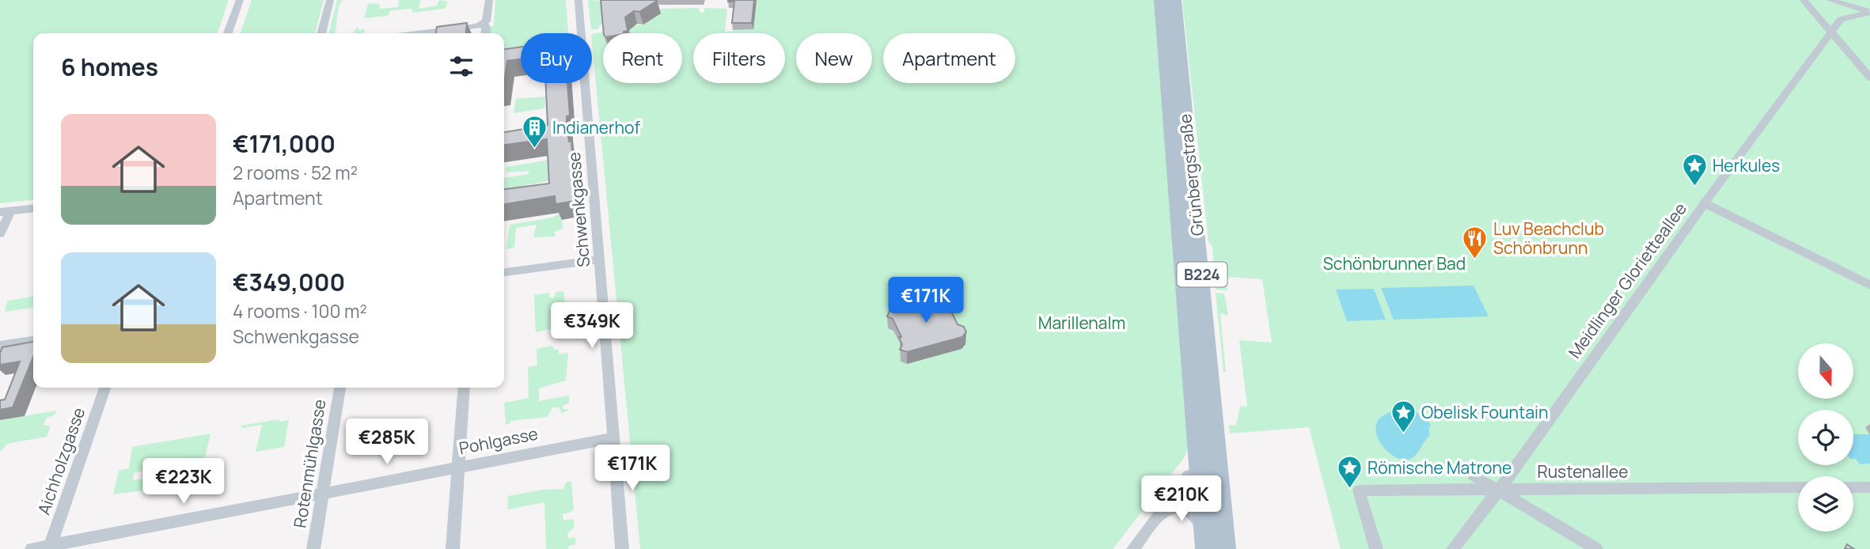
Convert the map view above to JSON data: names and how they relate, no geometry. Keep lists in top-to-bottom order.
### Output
{
  "streets": {
    "main road": ["Grünbergstraße", "B224"],
    "street": [
      "Schwenkgasse",
      "Meidlinger Glorietteallee",
      "Pohlgasse",
      "Aichholzgasse",
      "Rotenmühlgasse",
      "Rustenallee"
    ]
  },
  "crossings": [
    ["Schwenkgasse", "Pohlgasse"],
    ["Meidlinger Glorietteallee", "Rustenallee"],
    ["Pohlgasse", "Aichholzgasse"],
    ["Pohlgasse", "Rotenmühlgasse"]
  ],
  "parks": ["Schönbrunner Bad", "Marillenalm"],
  "places": {
    "building": ["Indianerhof"],
    "place": ["Herkules", "Obelisk Fountain", "Römische Matrone"],
    "restaurant": ["Luv Beachclub Schönbrunn"]
  },
  "north": "bottom",
  "page": {
    "chip": [
      "Buy",
      "Rent",
      "Filters",
      "New",
      "Apartment"
    ],
    "heading": "6 homes",
    "list": [
      {
        "name": "€171,000",
        "note": "2 rooms · 52 m² · Apartment"
      },
      {
        "name": "€349,000",
        "note": "4 rooms · 100 m² · Schwenkgasse"
      }
    ],
    "price": [
      "€171K",
      "€349K",
      "€285K",
      "€171K",
      "€223K",
      "€210K"
    ]
  }
}
